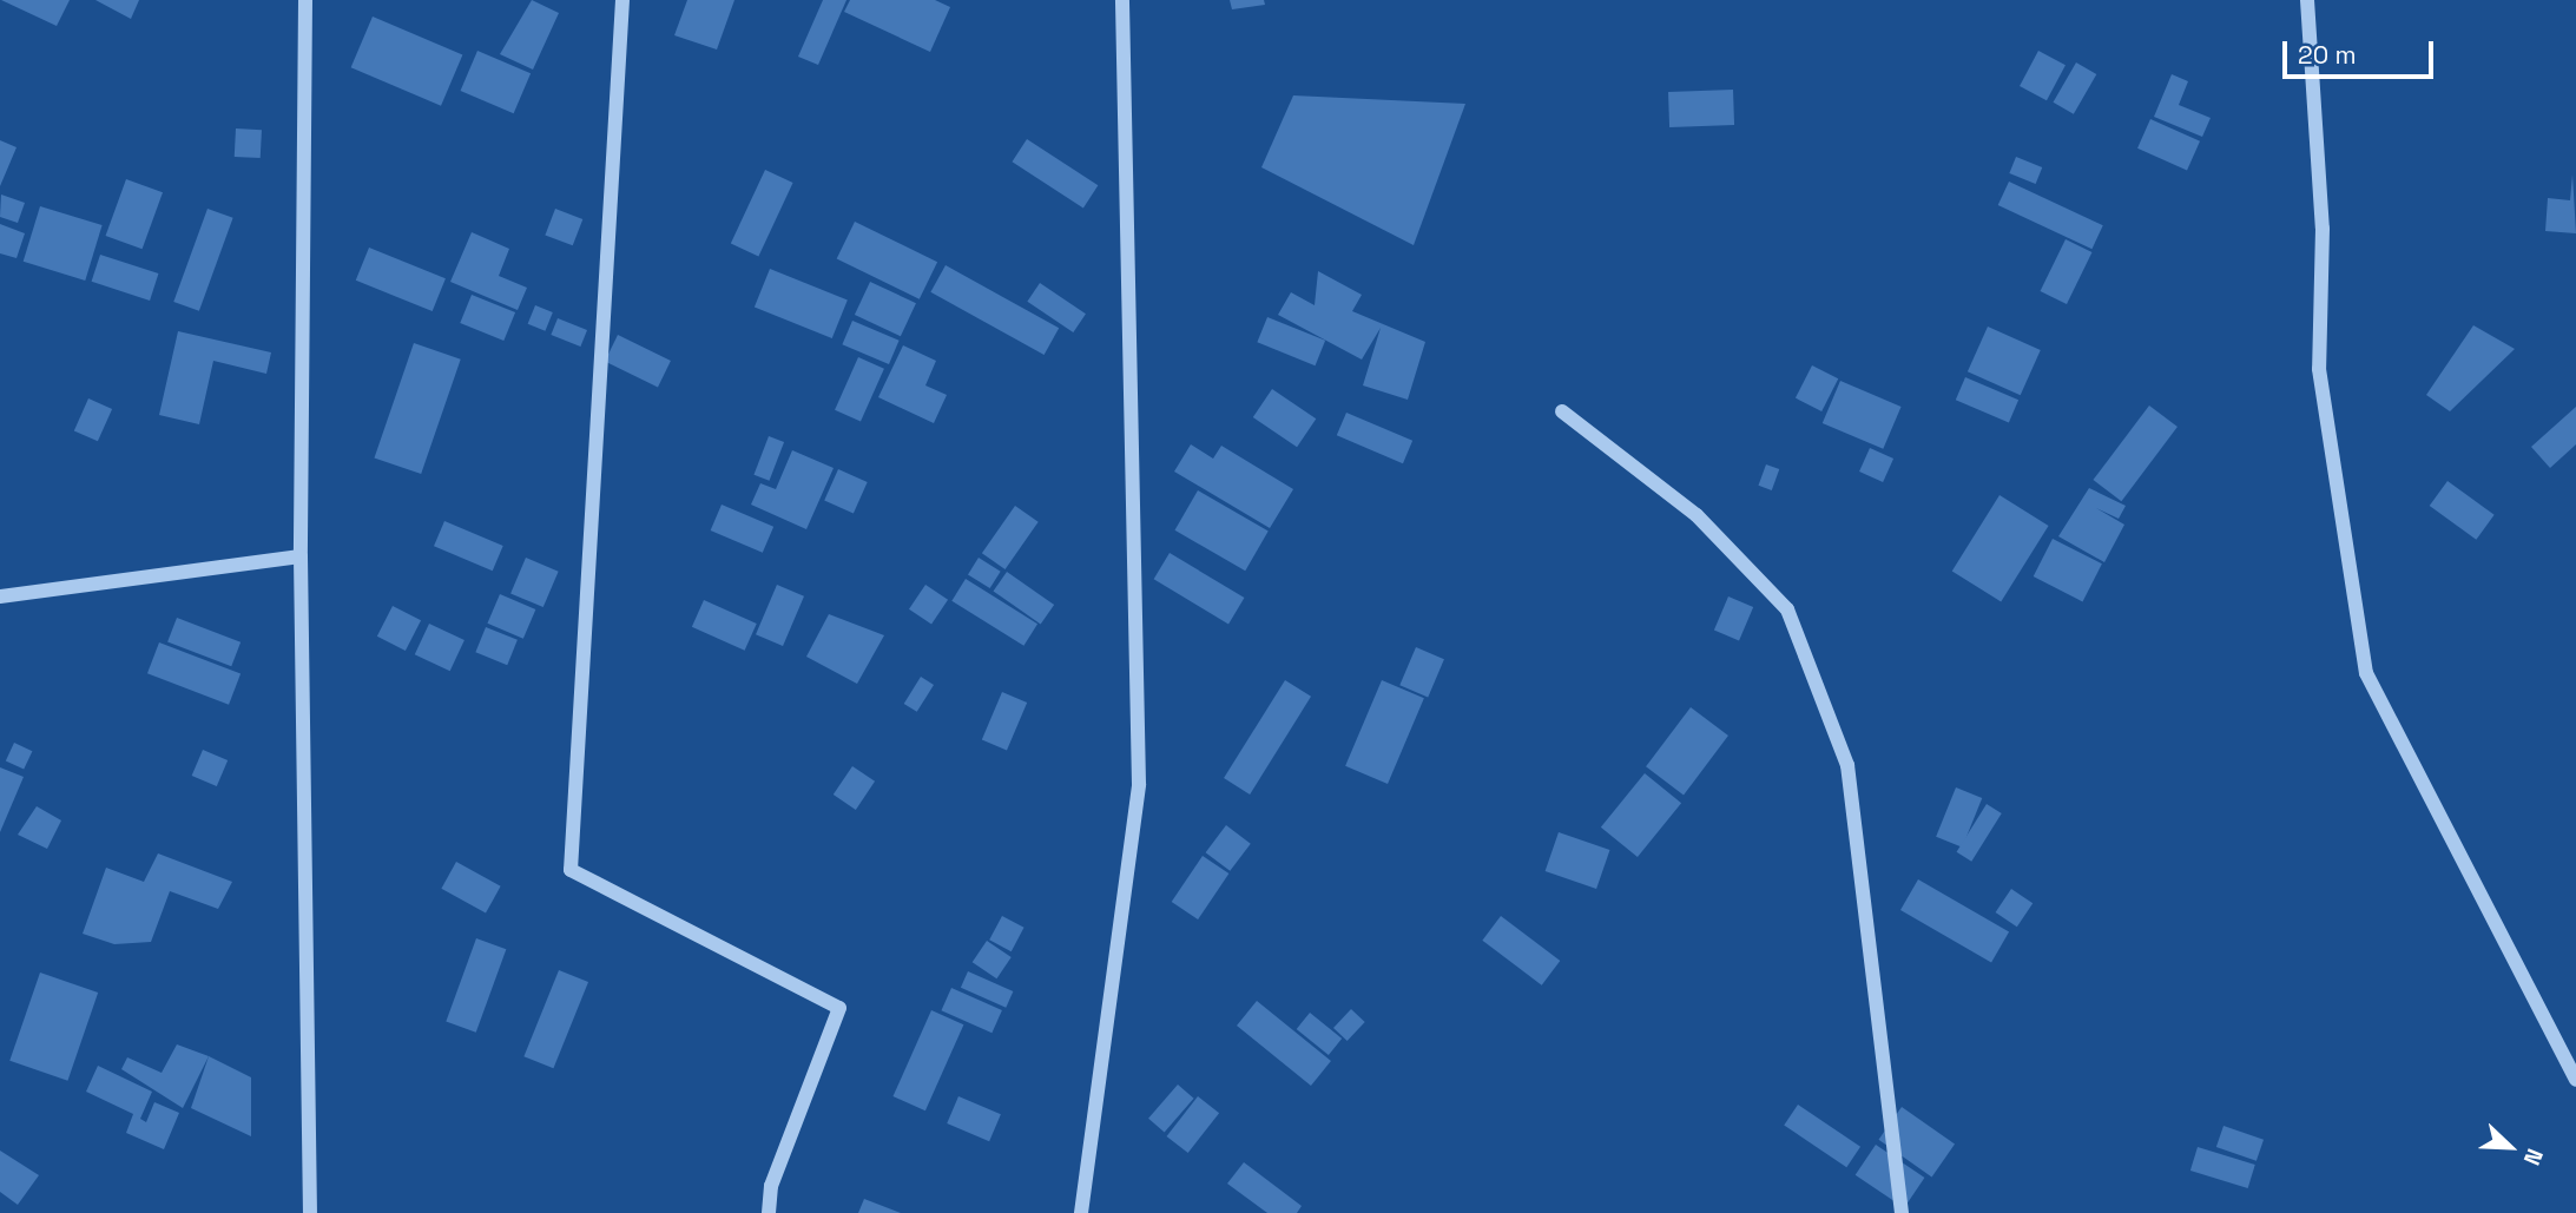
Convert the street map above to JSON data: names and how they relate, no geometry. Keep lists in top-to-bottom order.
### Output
{
  "scale_bar": "20 m",
  "north": "bottom right"
}
